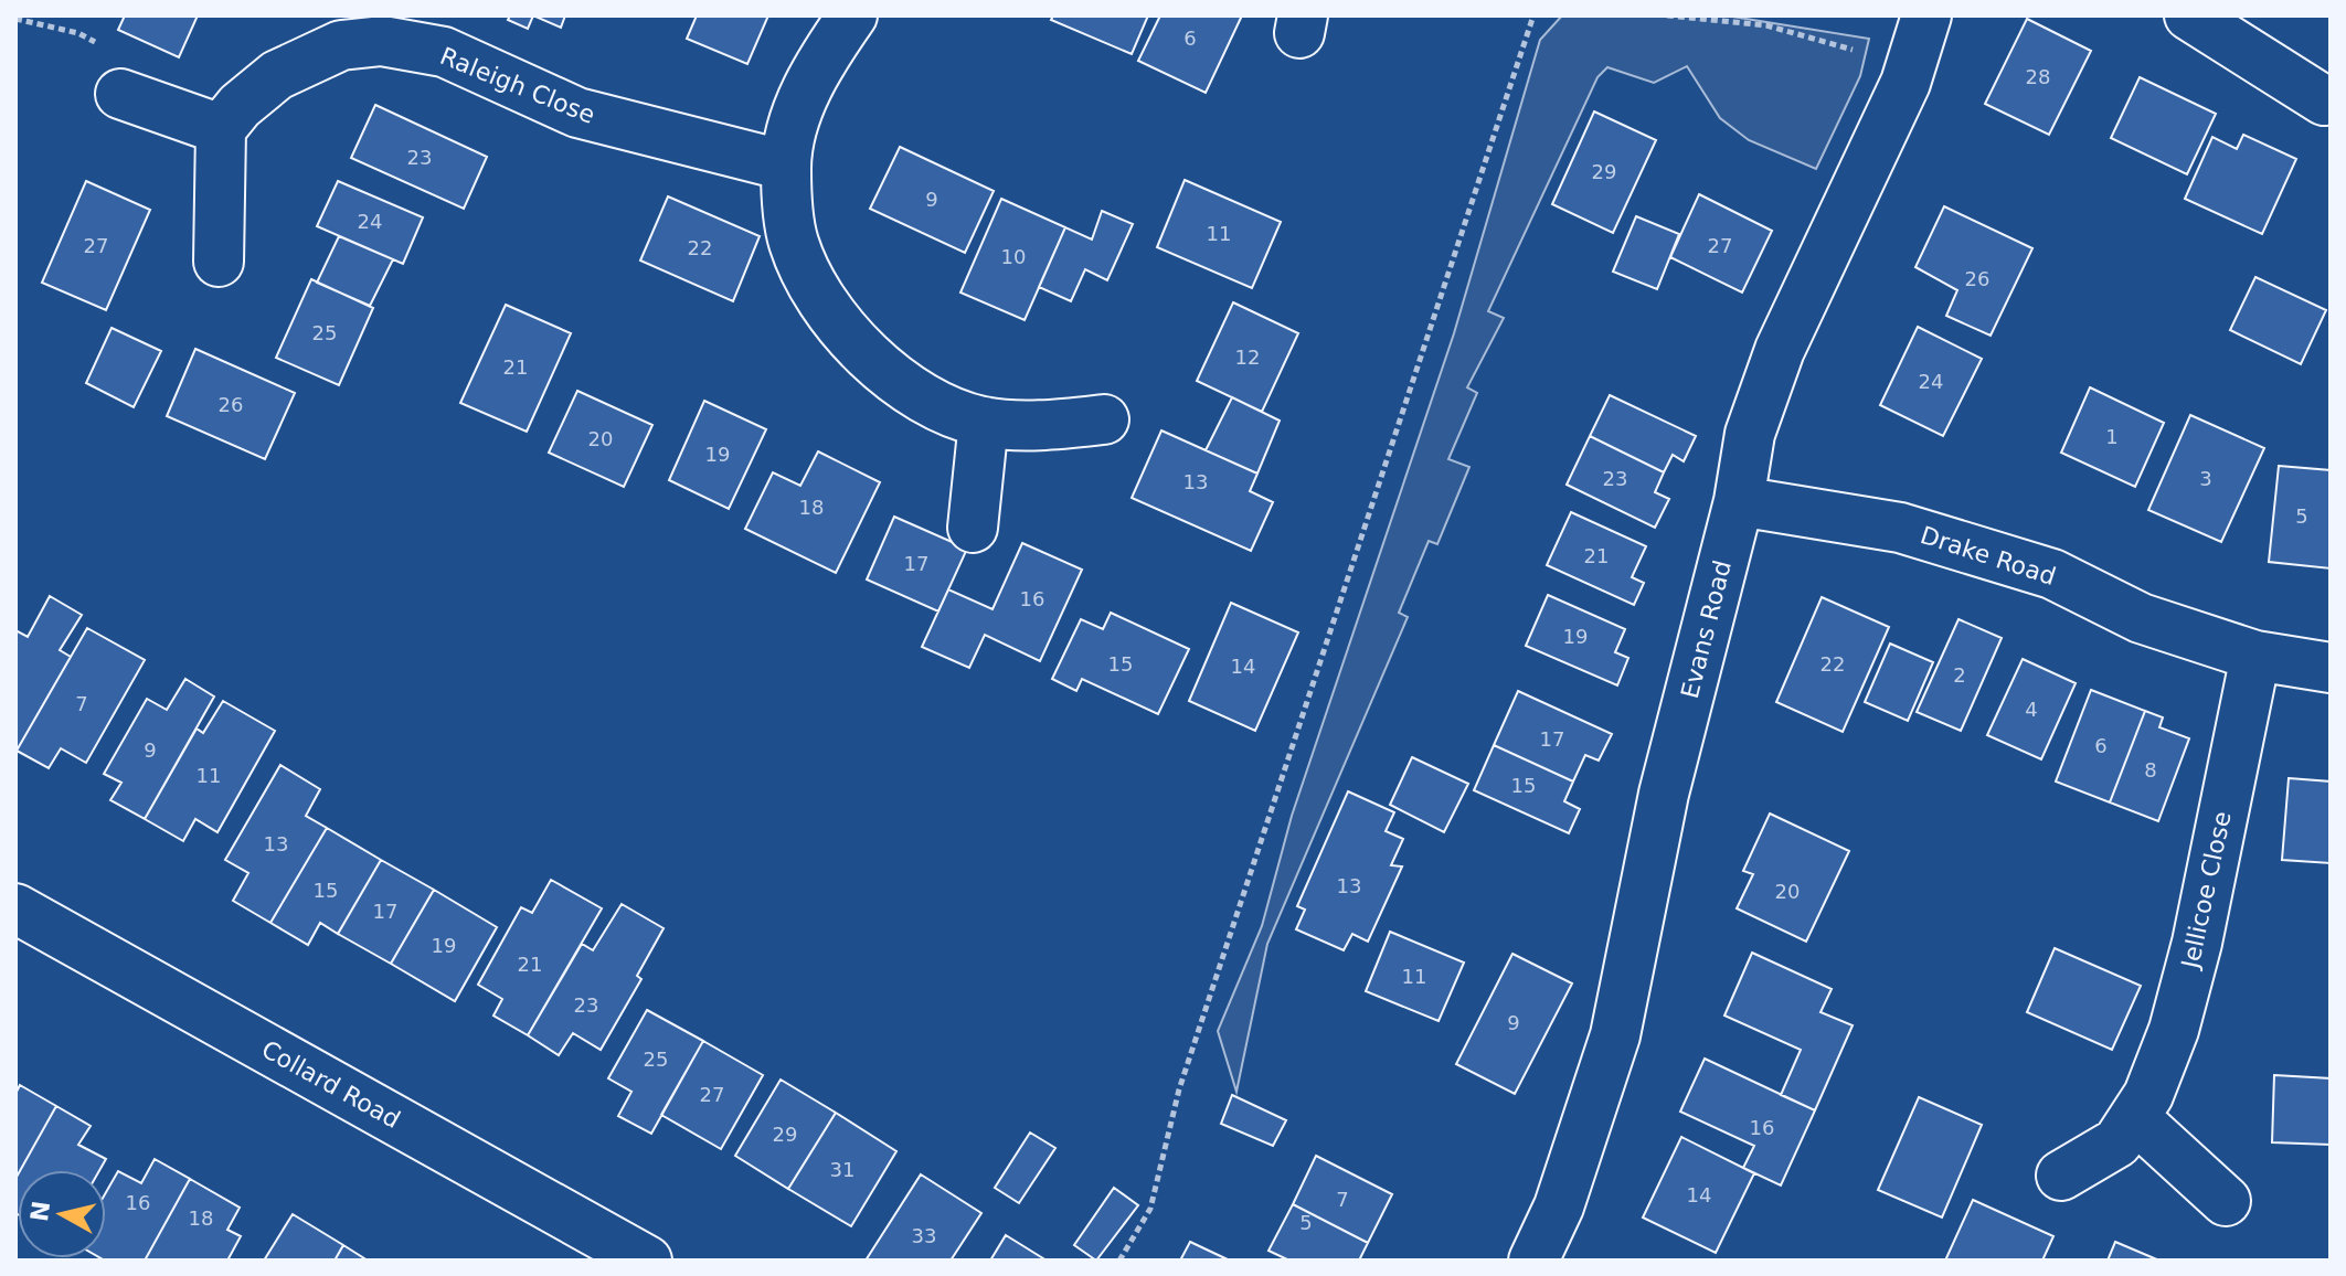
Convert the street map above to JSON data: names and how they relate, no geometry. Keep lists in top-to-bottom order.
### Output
{
  "streets": {
    "street": [
      "Raleigh Close",
      "Drake Road",
      "Evans Road",
      "Jellicoe Close",
      "Collard Road"
    ]
  },
  "crossings": [
    ["Drake Road", "Evans Road"],
    ["Drake Road", "Jellicoe Close"]
  ],
  "house_numbers": [
    "6",
    "28",
    "23",
    "29",
    "9",
    "24",
    "11",
    "27",
    "27",
    "22",
    "10",
    "26",
    "25",
    "12",
    "21",
    "24",
    "26",
    "1",
    "20",
    "19",
    "23",
    "3",
    "13",
    "18",
    "5",
    "21",
    "17",
    "16",
    "19",
    "15",
    "22",
    "14",
    "2",
    "7",
    "4",
    "17",
    "6",
    "9",
    "8",
    "11",
    "15",
    "13",
    "13",
    "15",
    "20",
    "17",
    "19",
    "21",
    "11",
    "23",
    "9",
    "25",
    "27",
    "16",
    "29",
    "31",
    "14",
    "7",
    "16",
    "18",
    "5",
    "33"
  ],
  "north": "left"
}
